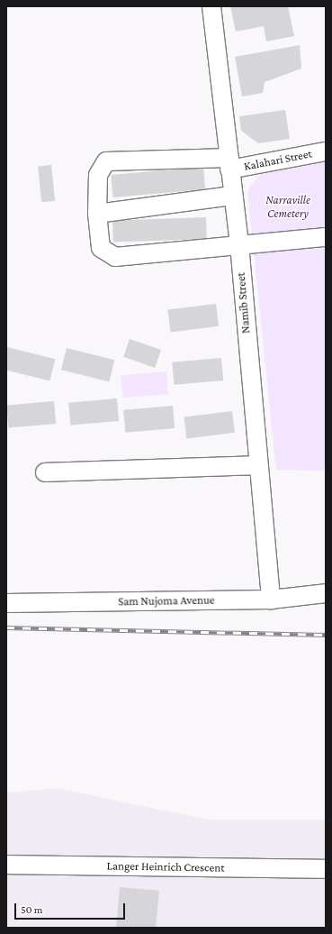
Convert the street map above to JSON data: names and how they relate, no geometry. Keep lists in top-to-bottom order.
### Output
{
  "streets": {
    "street": [
      "Kalahari Street",
      "Namib Street",
      "Sam Nujoma Avenue",
      "Langer Heinrich Crescent"
    ]
  },
  "crossings": [
    ["Kalahari Street", "Namib Street"],
    ["Namib Street", "Sam Nujoma Avenue"]
  ],
  "parks": ["Narraville Cemetery"],
  "scale_bar": "50 m"
}
